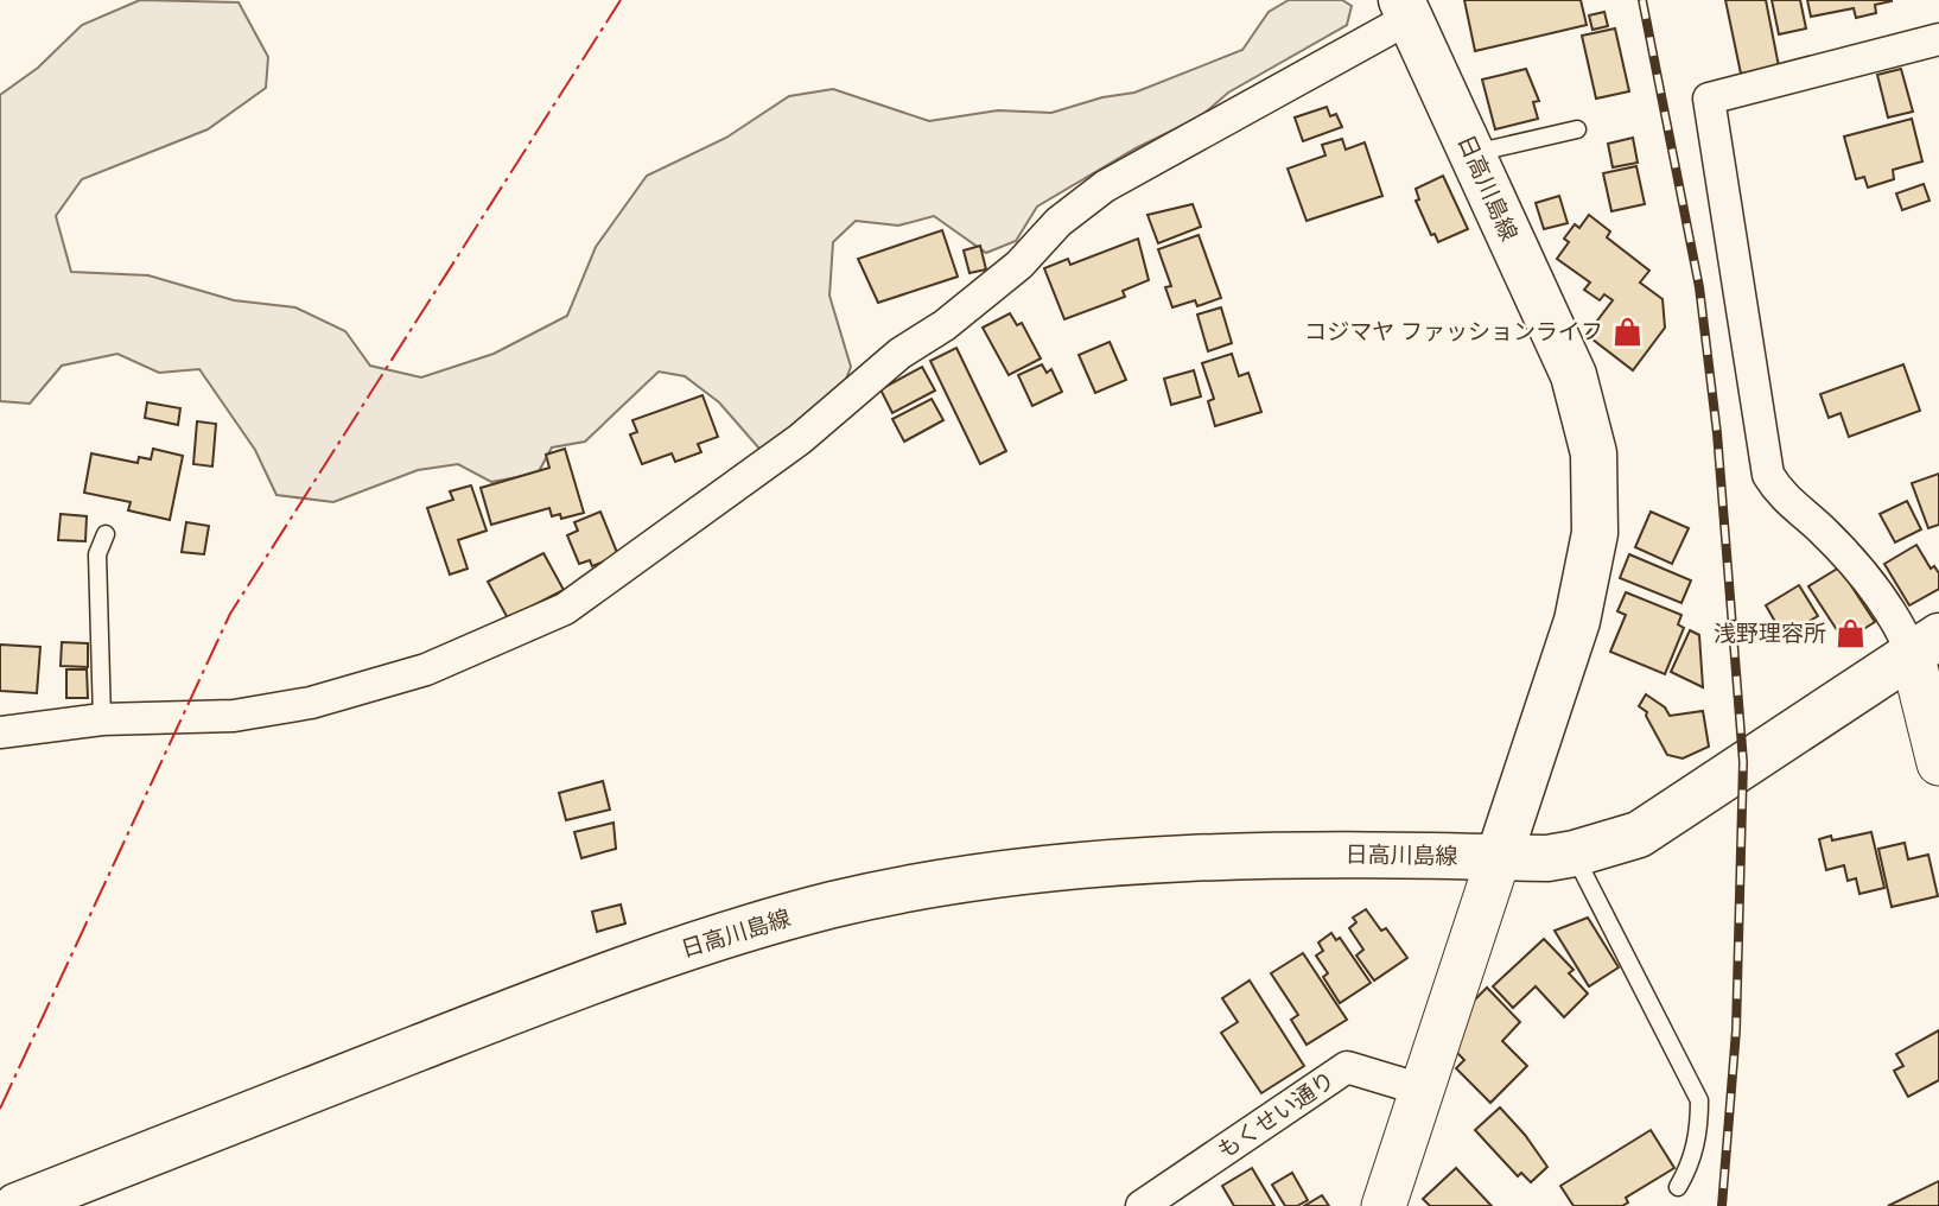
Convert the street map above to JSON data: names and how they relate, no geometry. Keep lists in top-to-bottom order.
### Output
{
  "streets": {
    "main road": ["日高川島線"],
    "street": ["もくせい通り"]
  },
  "places": {
    "shop": ["コジマヤ ファッションライフ", "浅野理容所"]
  }
}
